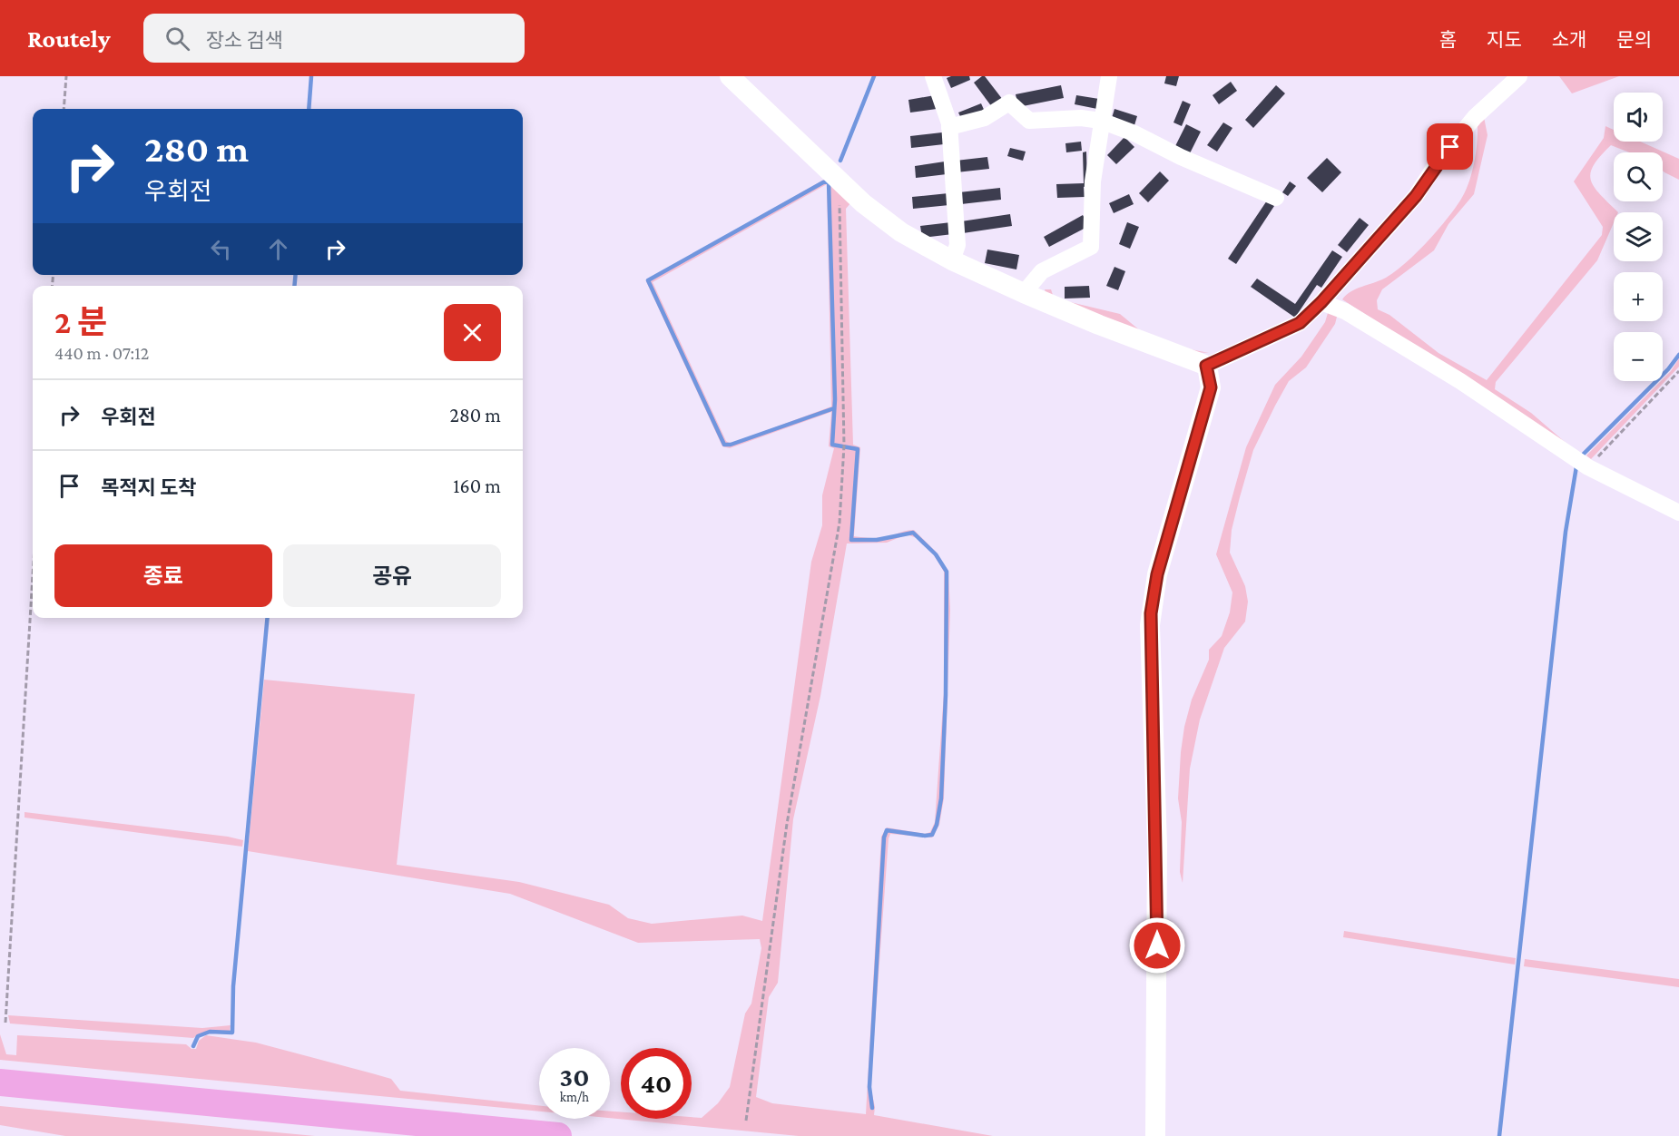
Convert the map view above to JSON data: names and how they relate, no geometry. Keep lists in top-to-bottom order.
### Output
{
  "page": {
    "header": "Routely",
    "search": "장소 검색",
    "nav": [
      "홈",
      "지도",
      "소개",
      "문의"
    ],
    "map_buttons": ["+", "−"],
    "turn": ["280 m", "우회전"],
    "heading": ["2 분", "440 m · 07:12"],
    "list": [
      {
        "name": "우회전",
        "value": "280 m"
      },
      {
        "name": "목적지 도착",
        "value": "160 m"
      }
    ],
    "buttons": ["종료", "공유"],
    "speed": "30 km/h",
    "limit": "40"
  }
}
